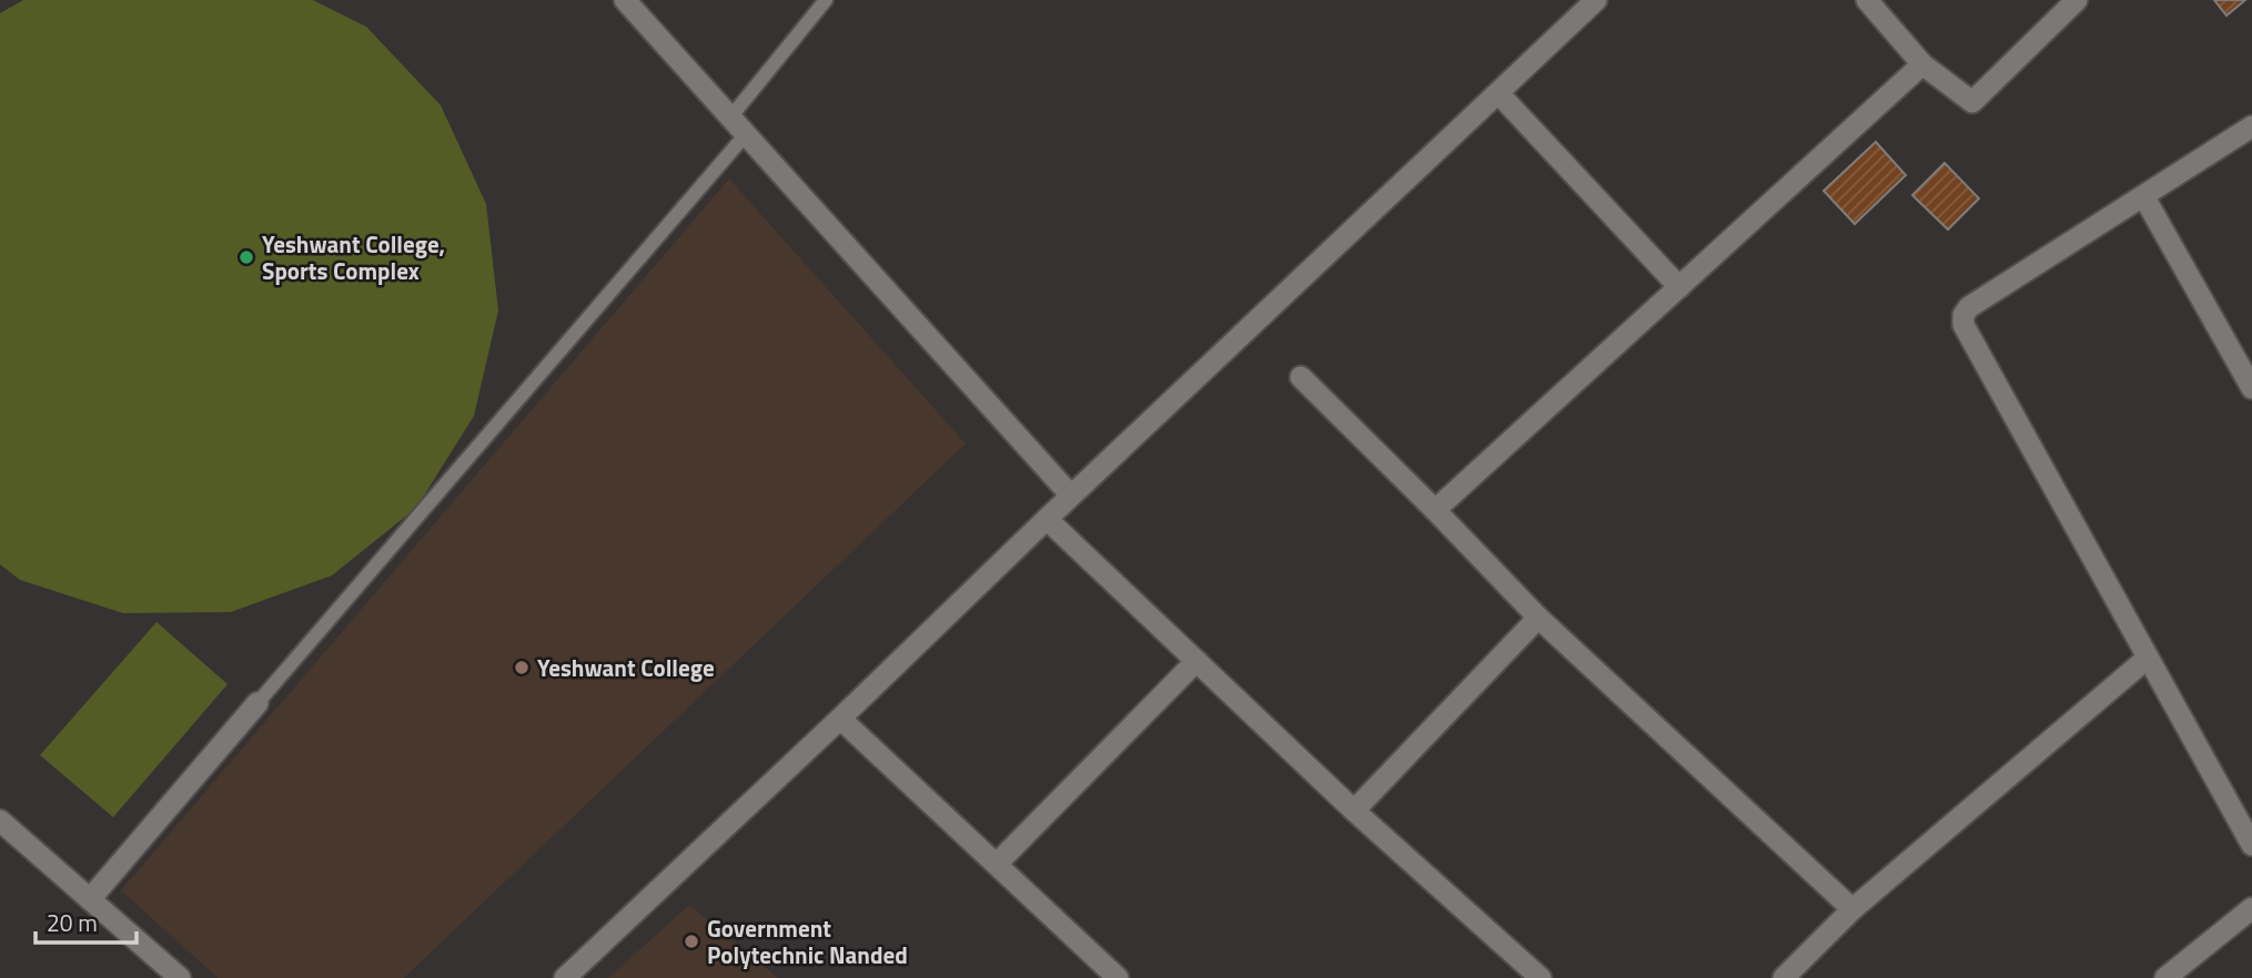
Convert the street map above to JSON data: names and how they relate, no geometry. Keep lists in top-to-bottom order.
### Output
{
  "places": ["Yeshwant College, Sports Complex", "Yeshwant College", "Government Polytechnic Nanded"],
  "scale_bar": "20 m"
}
